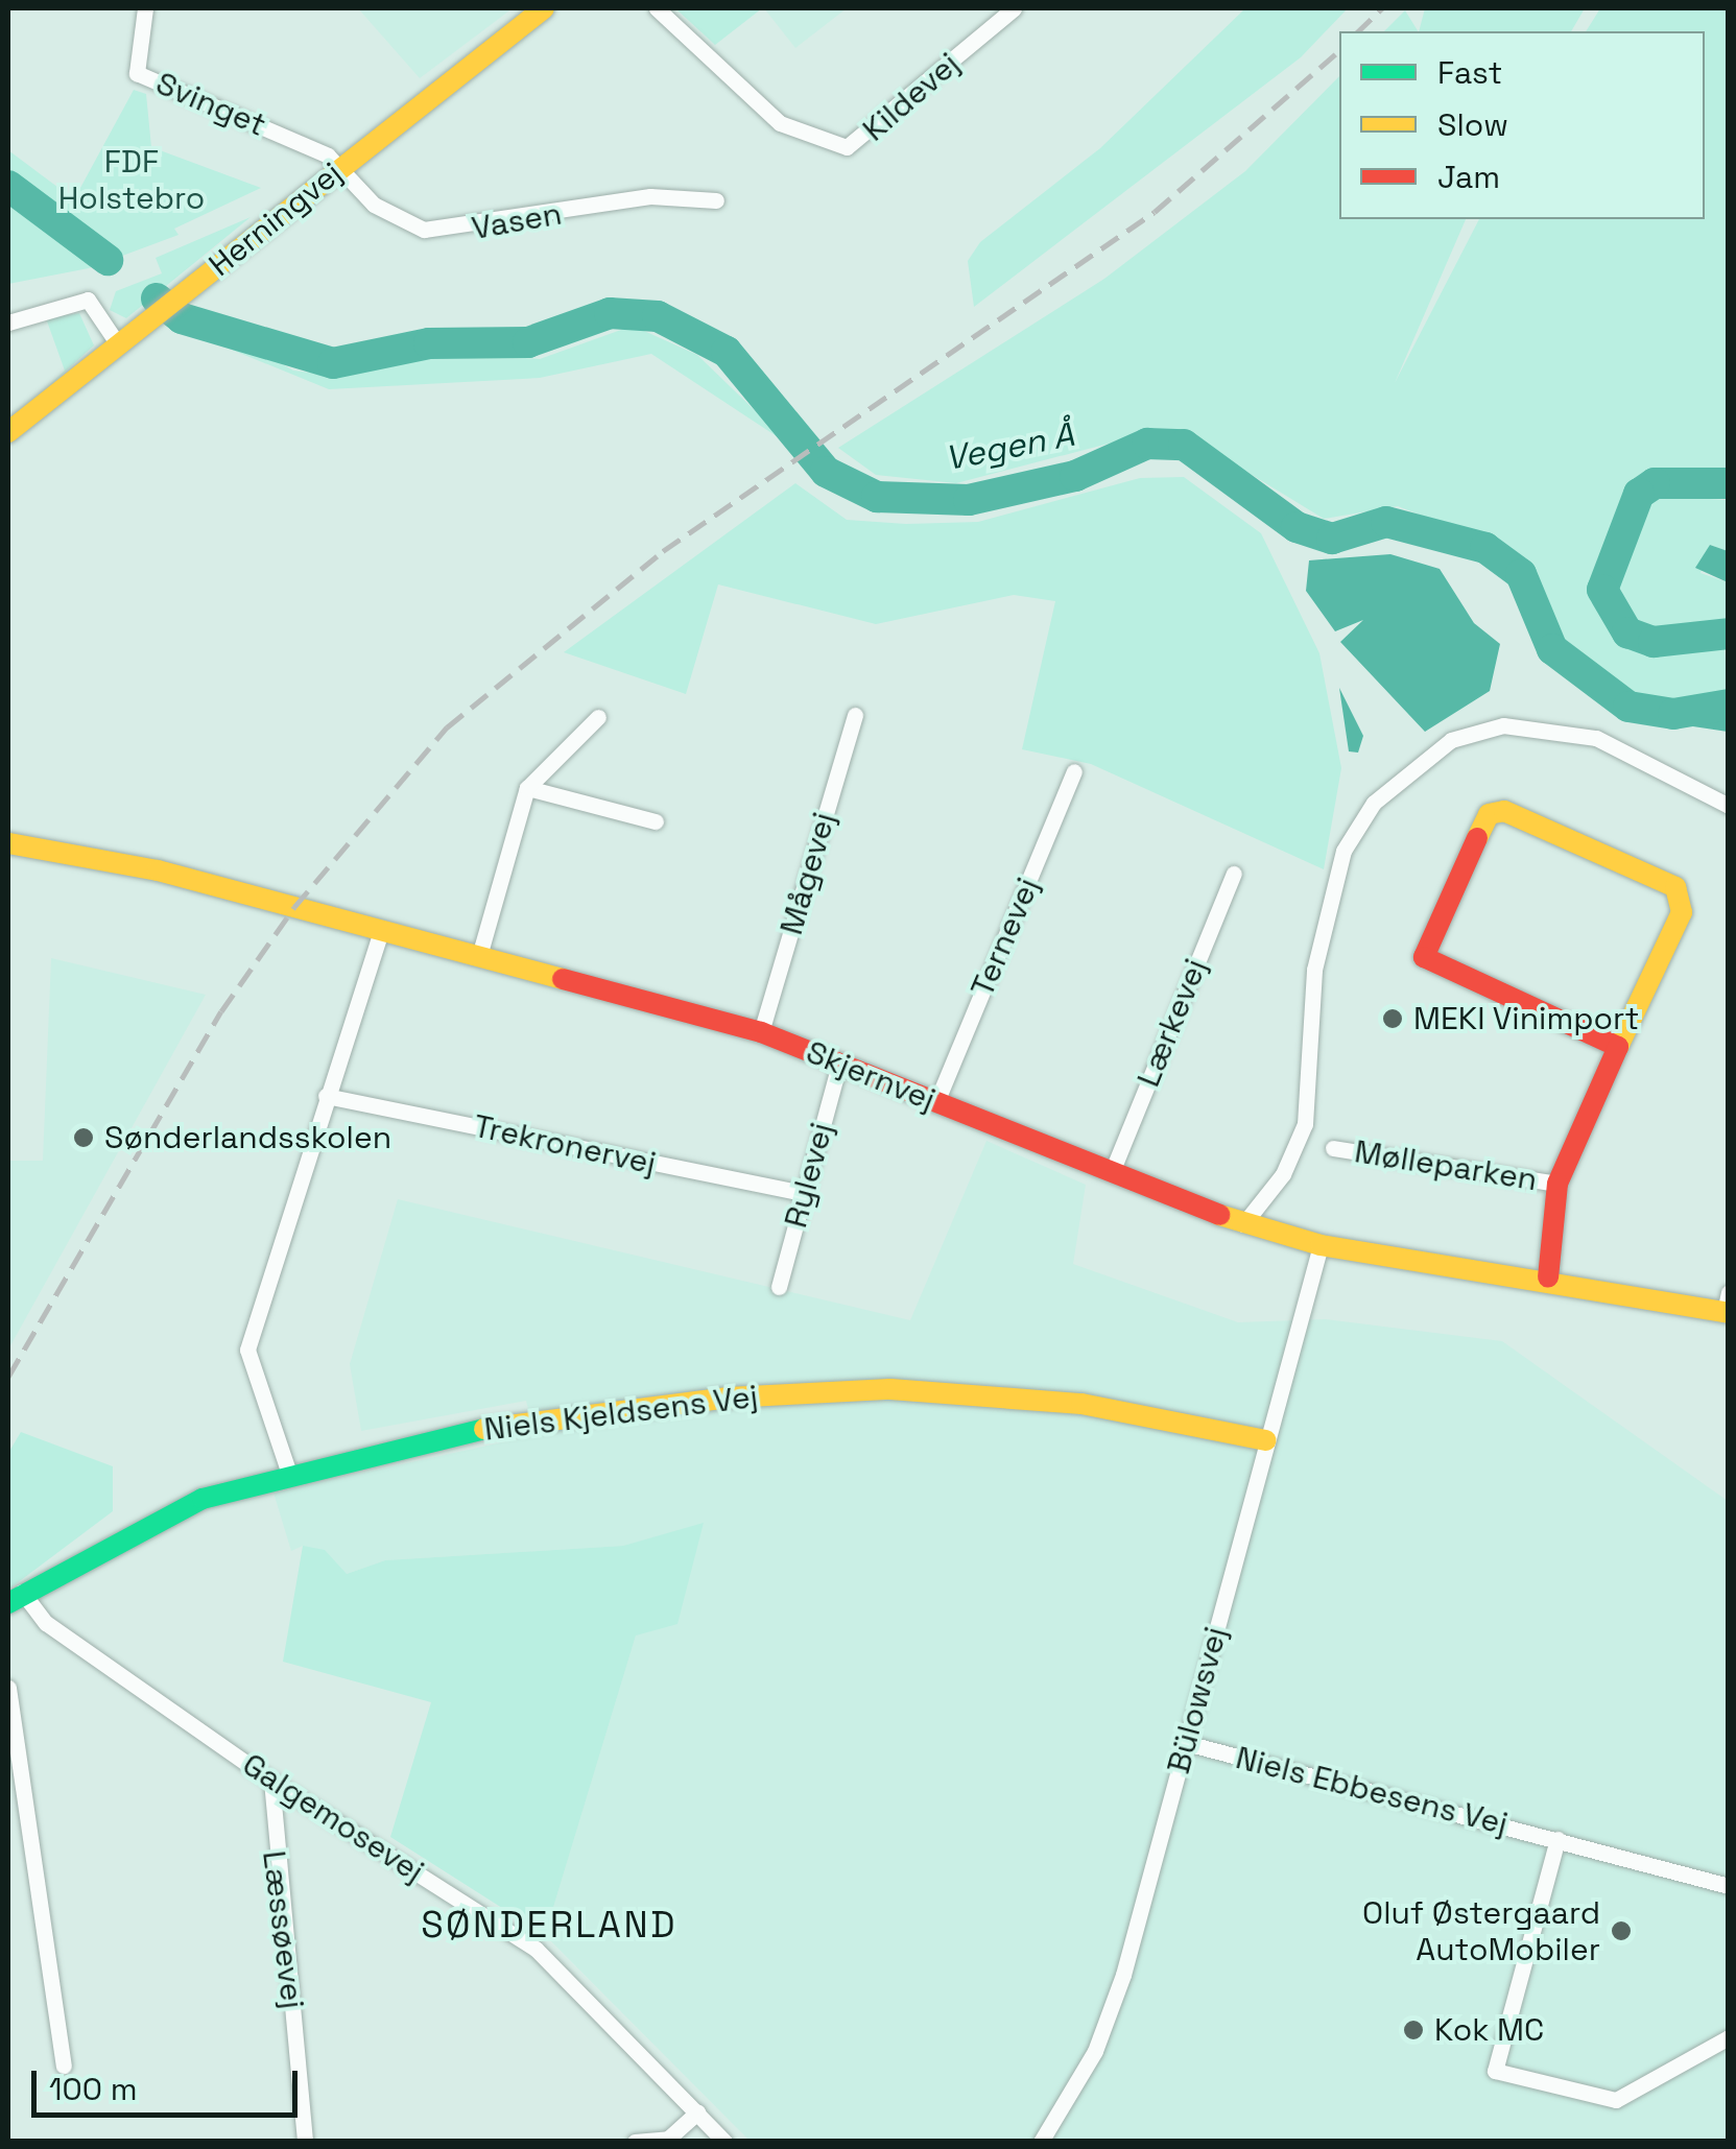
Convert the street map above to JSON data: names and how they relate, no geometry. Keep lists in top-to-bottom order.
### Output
{
  "streets": {
    "street": [
      "Kildevej",
      "Svinget",
      "Herningvej",
      "Vasen",
      "Mågevej",
      "Ternevej",
      "Lærkevej",
      "Skjernvej",
      "Trekronervej",
      "Mølleparken",
      "Rylevej",
      "Niels Kjeldsens Vej",
      "Bülowsvej",
      "Niels Ebbesens Vej",
      "Galgemosevej",
      "Læssøevej"
    ]
  },
  "crossings": [
    ["Svinget", "Herningvej"],
    ["Svinget", "Vasen"],
    ["Herningvej", "Vasen"],
    ["Mågevej", "Skjernvej"],
    ["Ternevej", "Skjernvej"],
    ["Lærkevej", "Skjernvej"],
    ["Skjernvej", "Mølleparken"],
    ["Skjernvej", "Rylevej"],
    ["Skjernvej", "Bülowsvej"],
    ["Trekronervej", "Rylevej"],
    ["Niels Kjeldsens Vej", "Bülowsvej"],
    ["Niels Kjeldsens Vej", "Galgemosevej"],
    ["Bülowsvej", "Niels Ebbesens Vej"],
    ["Galgemosevej", "Læssøevej"]
  ],
  "districts": ["SØNDERLAND"],
  "water": ["Vegen Å"],
  "parks": ["FDF Holstebro"],
  "places": [
    "MEKI Vinimport",
    "Sønderlandsskolen",
    "Oluf Østergaard AutoMobiler",
    "Kok MC"
  ],
  "legend": ["Fast", "Slow", "Jam"],
  "scale_bar": "100 m"
}
